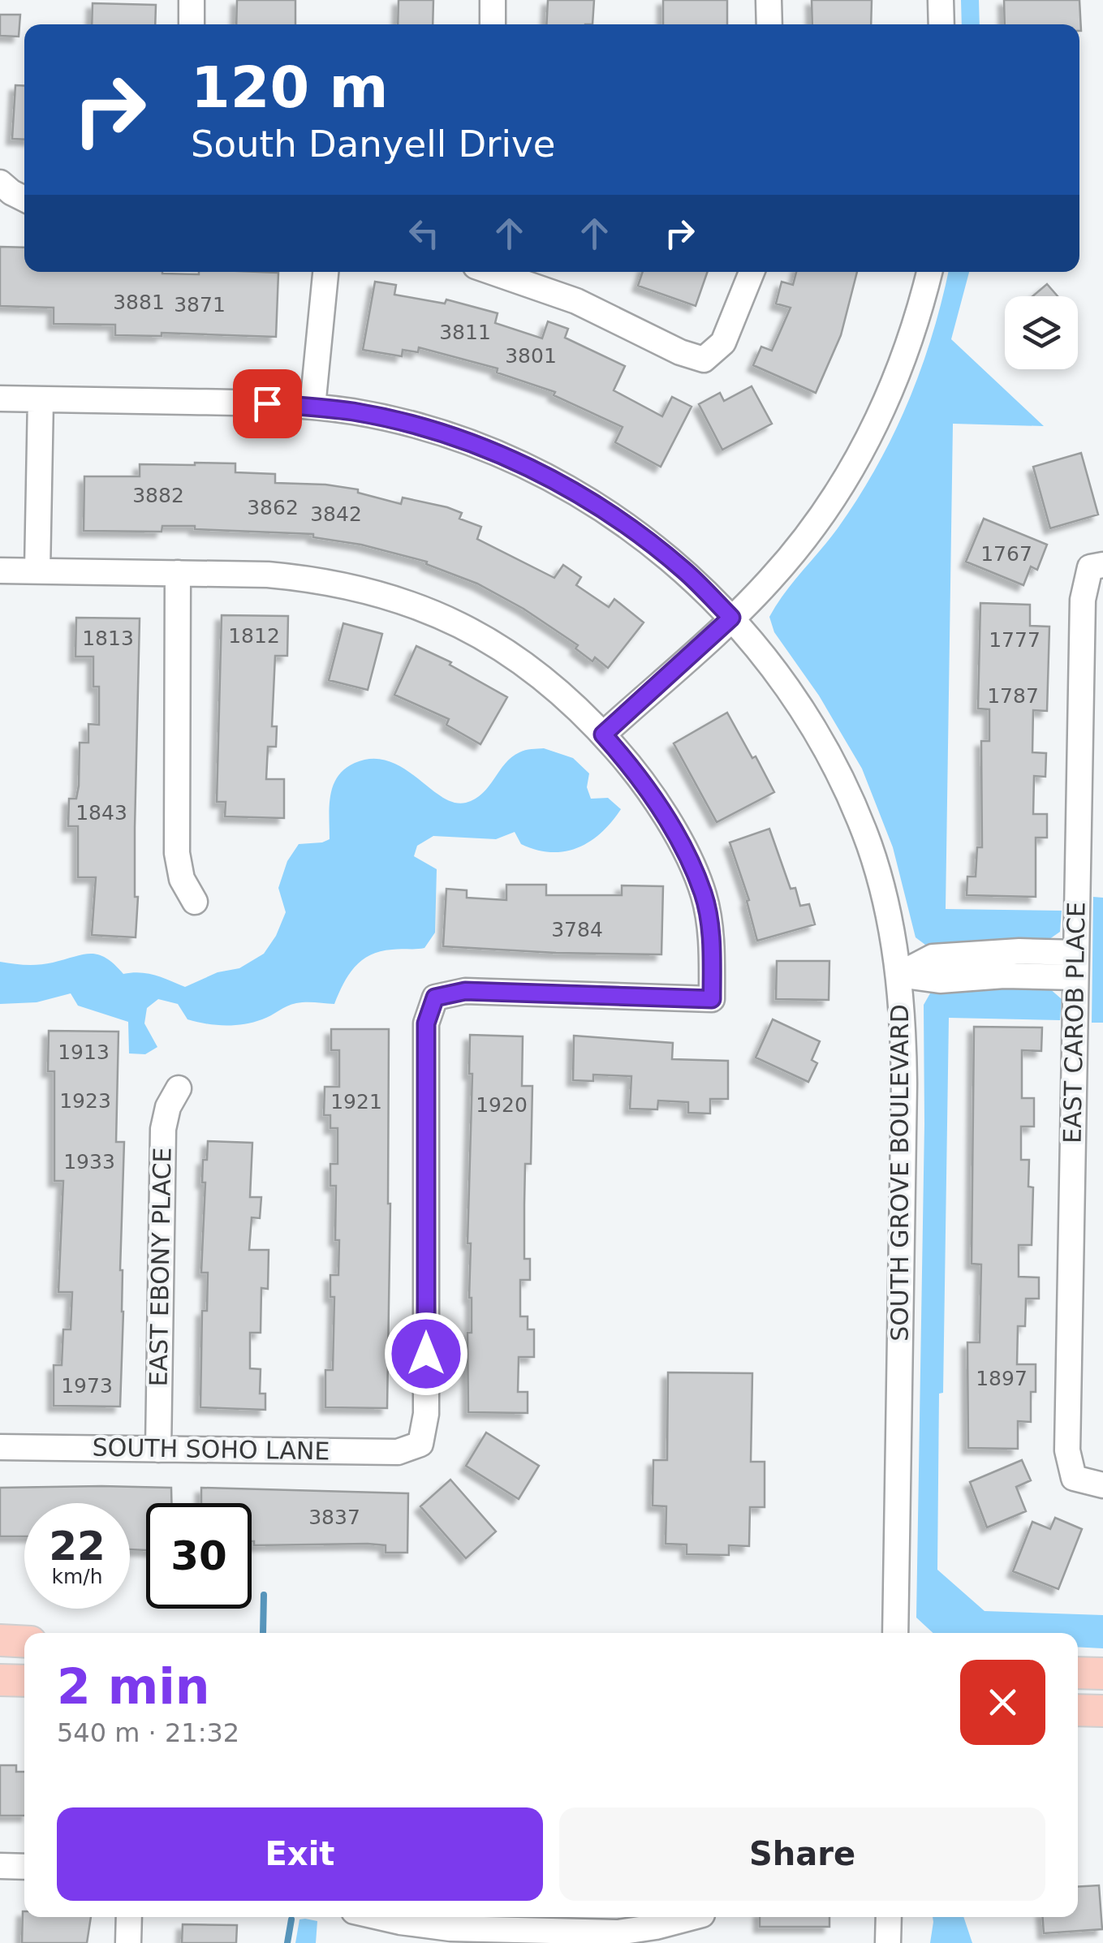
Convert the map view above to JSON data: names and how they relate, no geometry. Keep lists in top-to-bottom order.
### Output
{
  "streets": {
    "street": [
      "EAST CAROB PLACE",
      "SOUTH GROVE BOULEVARD",
      "EAST EBONY PLACE",
      "SOUTH SOHO LANE"
    ]
  },
  "crossings": [
    ["EAST EBONY PLACE", "SOUTH SOHO LANE"]
  ],
  "house_numbers": [
    "3881",
    "3871",
    "3811",
    "3801",
    "3882",
    "3862",
    "3842",
    "1767",
    "1812",
    "1813",
    "1777",
    "1787",
    "1843",
    "3784",
    "1913",
    "1923",
    "1921",
    "1920",
    "1933",
    "1897",
    "1973",
    "3837"
  ],
  "page": {
    "turn": ["120 m", "South Danyell Drive"],
    "speed": "22 km/h",
    "limit": "30",
    "heading": ["2 min", "540 m · 21:32"],
    "buttons": ["Exit", "Share"]
  }
}
